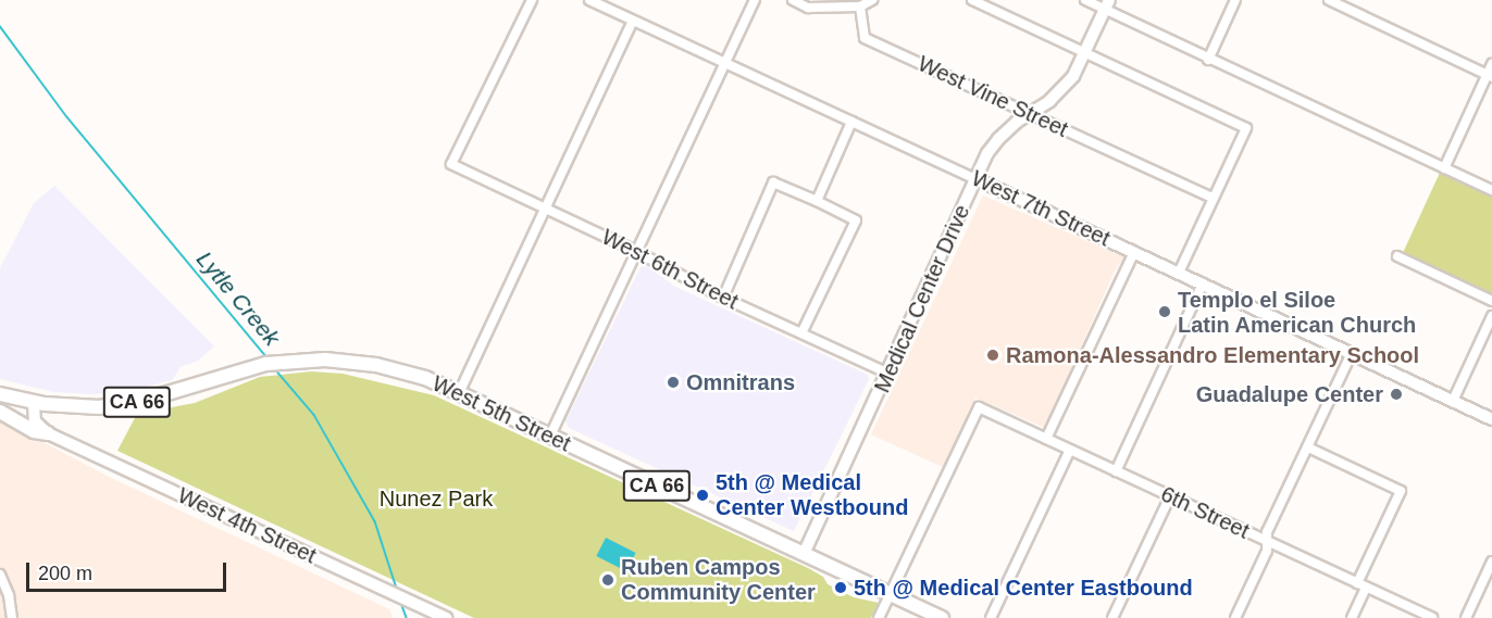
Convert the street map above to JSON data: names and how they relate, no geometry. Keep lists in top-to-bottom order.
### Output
{
  "streets": {
    "main road": ["CA 66", "West 5th Street"],
    "street": [
      "West Vine Street",
      "West 7th Street",
      "West 6th Street",
      "Medical Center Drive",
      "6th Street",
      "West 4th Street"
    ]
  },
  "crossings": [
    ["West Vine Street", "Medical Center Drive"],
    ["West 7th Street", "Medical Center Drive"],
    ["West 6th Street", "Medical Center Drive"],
    ["Medical Center Drive", "West 5th Street"],
    ["CA 66", "West 5th Street"],
    ["West 5th Street", "6th Street"]
  ],
  "water": ["Lytle Creek"],
  "parks": ["Nunez Park"],
  "places": [
    "Templo el Siloe Latin American Church",
    "Ramona-Alessandro Elementary School",
    "Omnitrans",
    "Guadalupe Center",
    "5th @ Medical Center Westbound",
    "Ruben Campos Community Center",
    "5th @ Medical Center Eastbound"
  ],
  "scale_bar": "200 m"
}
